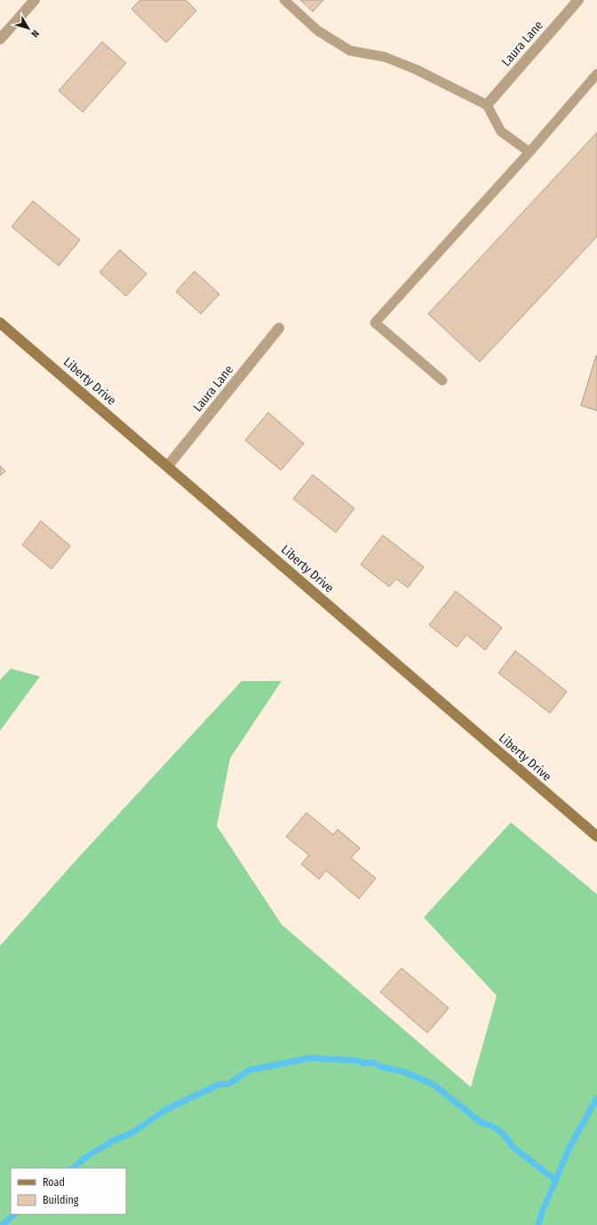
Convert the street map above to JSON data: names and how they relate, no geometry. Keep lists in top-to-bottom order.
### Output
{
  "streets": {
    "street": ["Laura Lane", "Liberty Drive"]
  },
  "crossings": [
    ["Laura Lane", "Liberty Drive"]
  ],
  "legend": ["Road", "Building"],
  "north": "bottom right"
}
